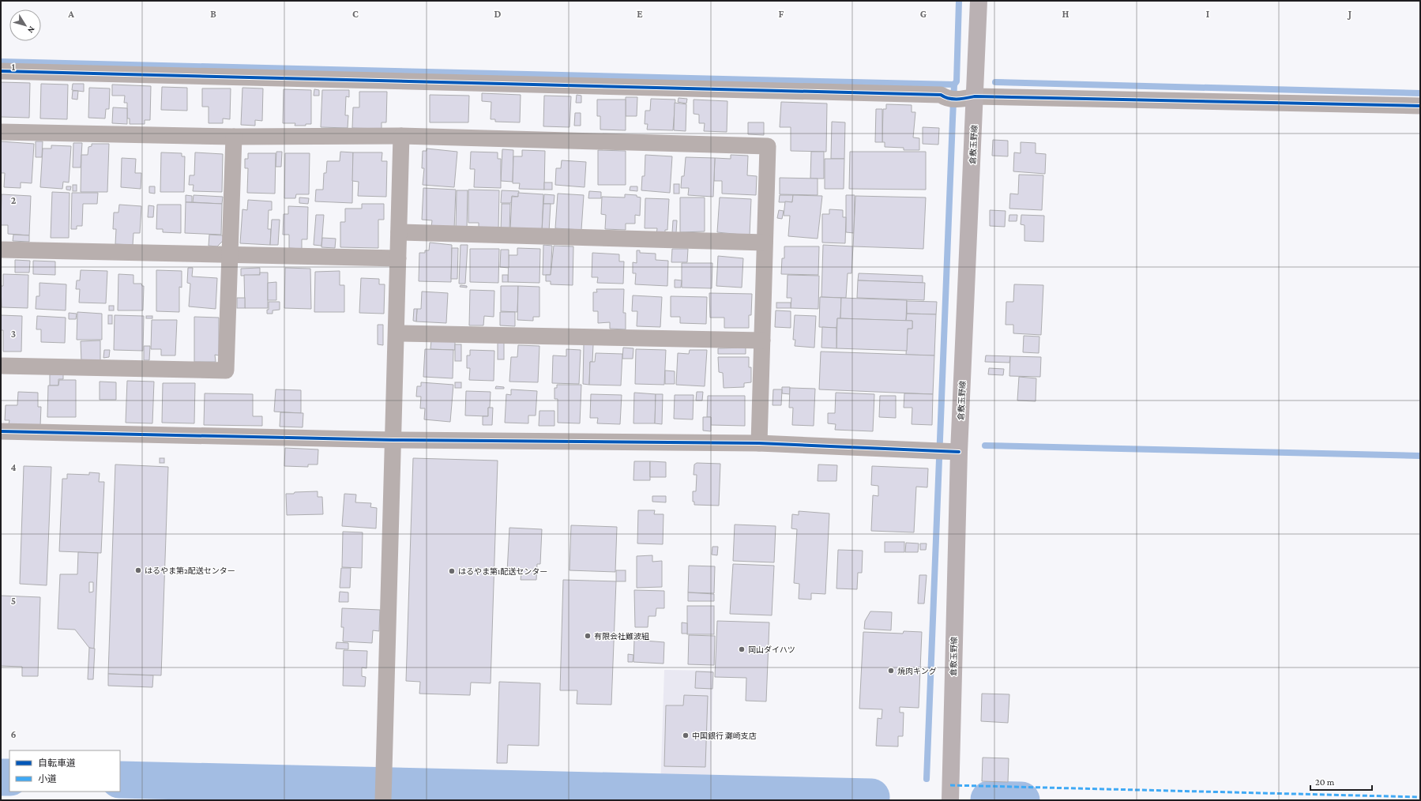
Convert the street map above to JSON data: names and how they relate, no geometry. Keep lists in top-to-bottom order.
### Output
{
  "streets": {
    "main road": ["倉敷玉野線"]
  },
  "places": [
    "はるやま第2配送センター",
    "はるやま第1配送センター",
    "有限会社難波組",
    "岡山ダイハツ",
    "焼肉キング",
    "中国銀行 灘崎支店"
  ],
  "legend": ["自転車道", "小道"],
  "scale_bar": "20 m",
  "north": "bottom right",
  "grid": {
    "columns": [
      "A",
      "B",
      "C",
      "D",
      "E",
      "F",
      "G",
      "H",
      "I",
      "J"
    ],
    "rows": [
      "1",
      "2",
      "3",
      "4",
      "5",
      "6"
    ]
  }
}
